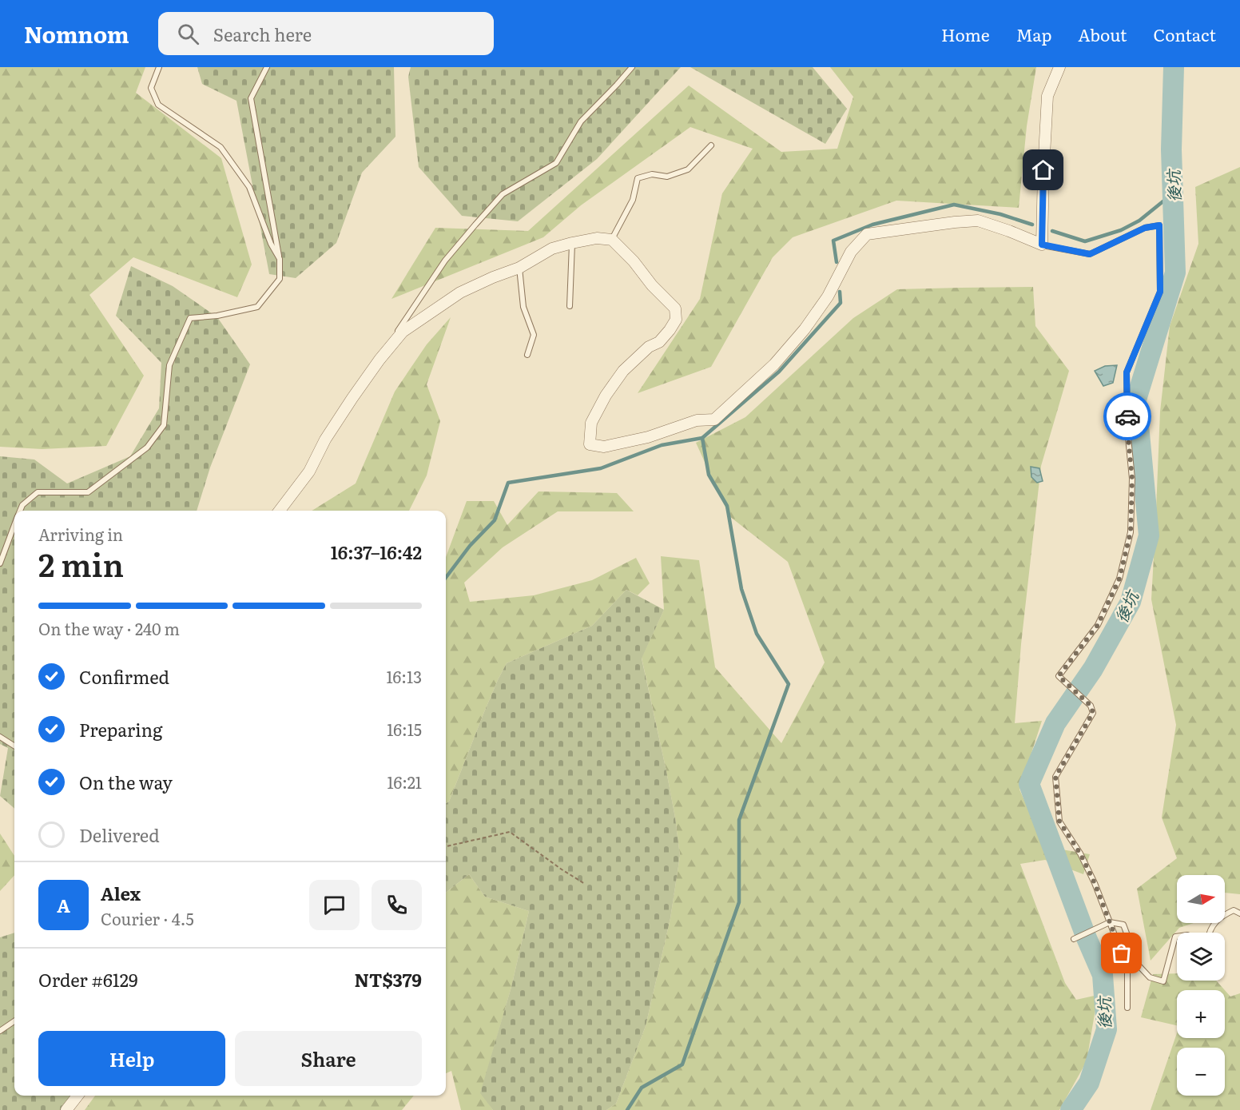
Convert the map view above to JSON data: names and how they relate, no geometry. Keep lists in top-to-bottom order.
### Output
{
  "water": ["後坑"],
  "north": "right",
  "page": {
    "header": "Nomnom",
    "search": "Search here",
    "nav": [
      "Home",
      "Map",
      "About",
      "Contact"
    ],
    "heading": ["2 min", "Arriving in", "16:37–16:42"],
    "panel": [
      "Alex",
      "Courier · 4.5",
      "Order #6129",
      "NT$379"
    ],
    "bar": "On the way · 240 m",
    "list": [
      ["Confirmed", "16:13"],
      ["Preparing", "16:15"],
      ["On the way", "16:21"],
      "Delivered"
    ],
    "map_buttons": ["+", "−"],
    "round": "A",
    "buttons": ["Help", "Share"]
  }
}
